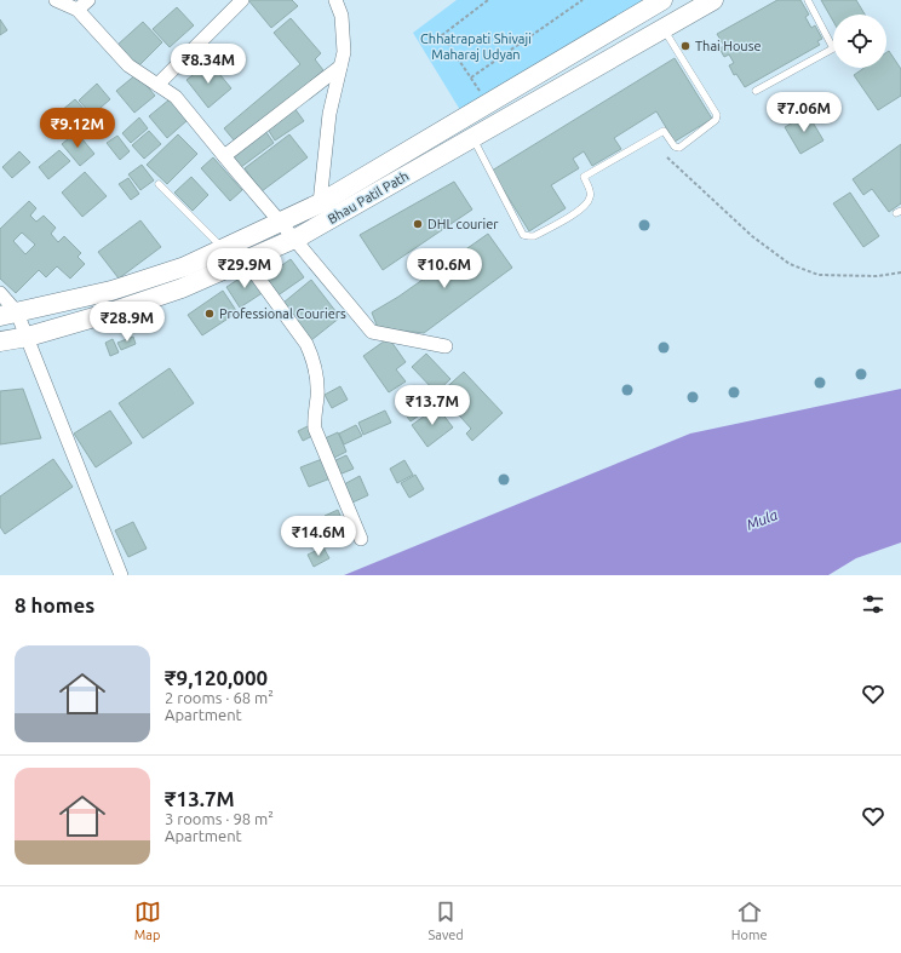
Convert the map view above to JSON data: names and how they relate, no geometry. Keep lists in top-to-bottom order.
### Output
{
  "streets": {
    "main road": ["Bhau Patil Path"]
  },
  "water": ["Mula"],
  "parks": ["Chhatrapati Shivaji Maharaj Udyan"],
  "places": ["Thai House", "DHL courier", "Professional Couriers"],
  "page": {
    "price": [
      "₹8.34M",
      "₹7.06M",
      "₹9.12M",
      "₹29.9M",
      "₹10.6M",
      "₹28.9M",
      "₹13.7M",
      "₹14.6M"
    ],
    "heading": "8 homes",
    "list": [
      {
        "name": "₹9,120,000",
        "note": "2 rooms · 68 m² · Apartment"
      },
      {
        "name": "₹13.7M",
        "note": "3 rooms · 98 m² · Apartment"
      }
    ],
    "tabs": ["Map", "Saved", "Home"]
  }
}
